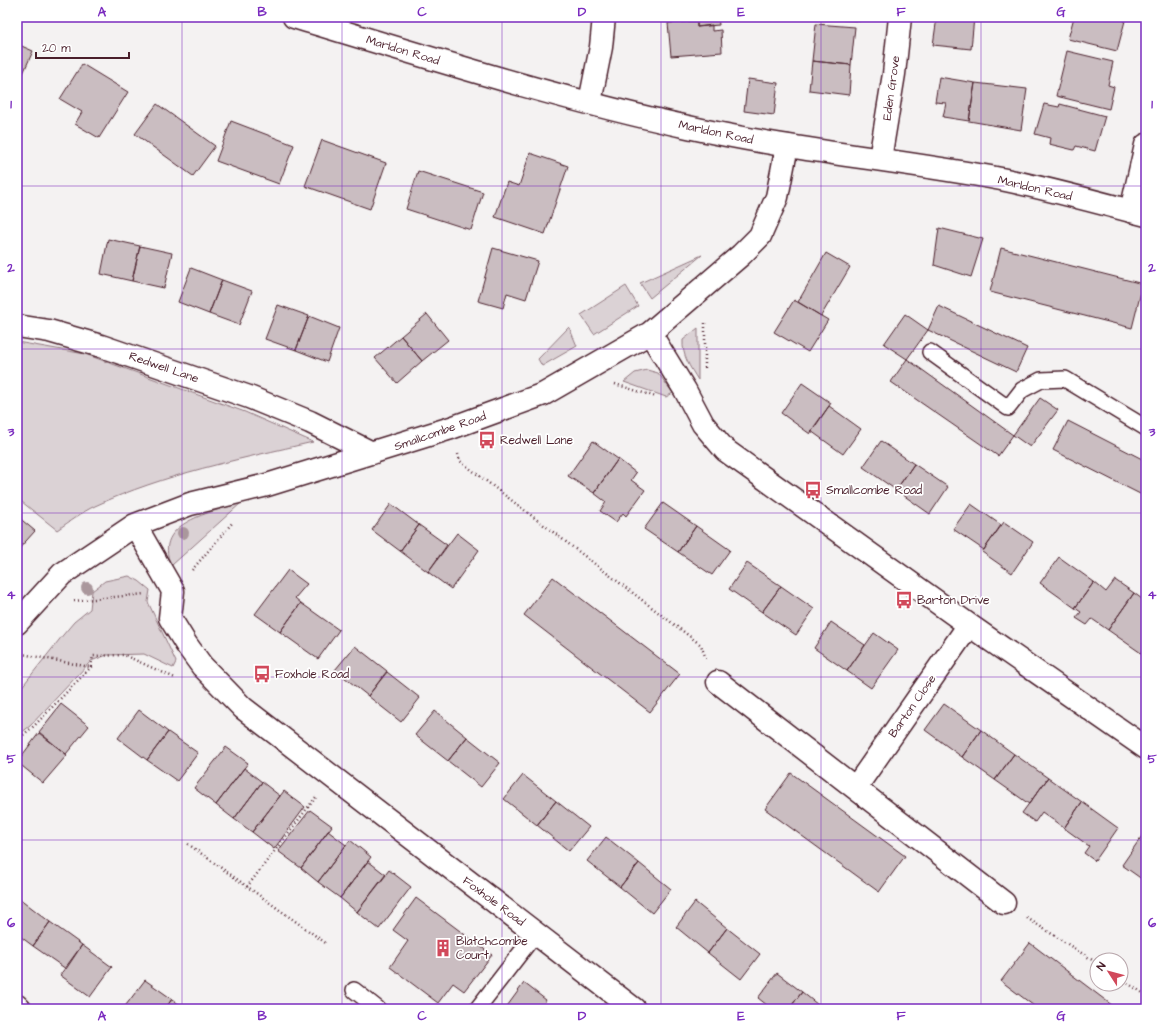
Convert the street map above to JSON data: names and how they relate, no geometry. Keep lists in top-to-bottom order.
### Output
{
  "streets": {
    "street": [
      "Marldon Road",
      "Eden Grove",
      "Redwell Lane",
      "Smallcombe Road",
      "Barton Close",
      "Foxhole Road"
    ]
  },
  "crossings": [
    ["Marldon Road", "Eden Grove"],
    ["Marldon Road", "Smallcombe Road"],
    ["Redwell Lane", "Smallcombe Road"],
    ["Smallcombe Road", "Foxhole Road"]
  ],
  "places": {
    "bus stop": [
      "Redwell Lane",
      "Smallcombe Road",
      "Barton Drive",
      "Foxhole Road"
    ],
    "building": ["Blatchcombe Court"]
  },
  "scale_bar": "20 m",
  "north": "top left",
  "grid": {
    "columns": [
      "A",
      "B",
      "C",
      "D",
      "E",
      "F",
      "G"
    ],
    "rows": [
      "1",
      "2",
      "3",
      "4",
      "5",
      "6"
    ]
  }
}
